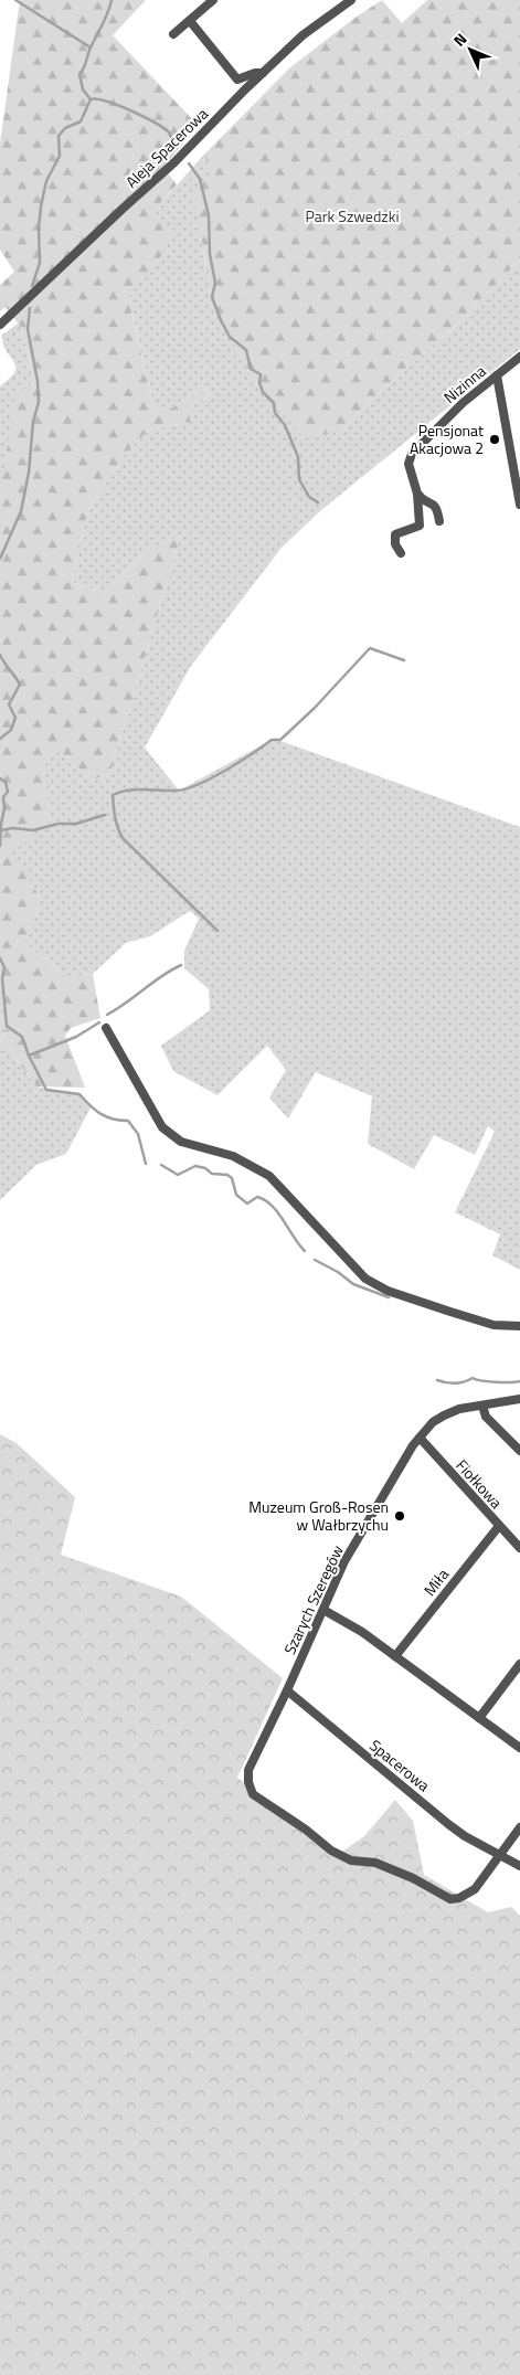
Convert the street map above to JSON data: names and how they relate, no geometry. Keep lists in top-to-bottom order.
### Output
{
  "streets": {
    "street": [
      "Aleja Spacerowa",
      "Nizinna",
      "Fiołkowa",
      "Miła",
      "Szarych Szeregów",
      "Spacerowa"
    ]
  },
  "crossings": [
    ["Fiołkowa", "Miła"],
    ["Fiołkowa", "Szarych Szeregów"],
    ["Szarych Szeregów", "Spacerowa"]
  ],
  "parks": ["Park Szwedzki"],
  "places": ["Pensjonat Akacjowa 2", "Muzeum Groß-Rosen w Wałbrzychu"],
  "north": "top left"
}
